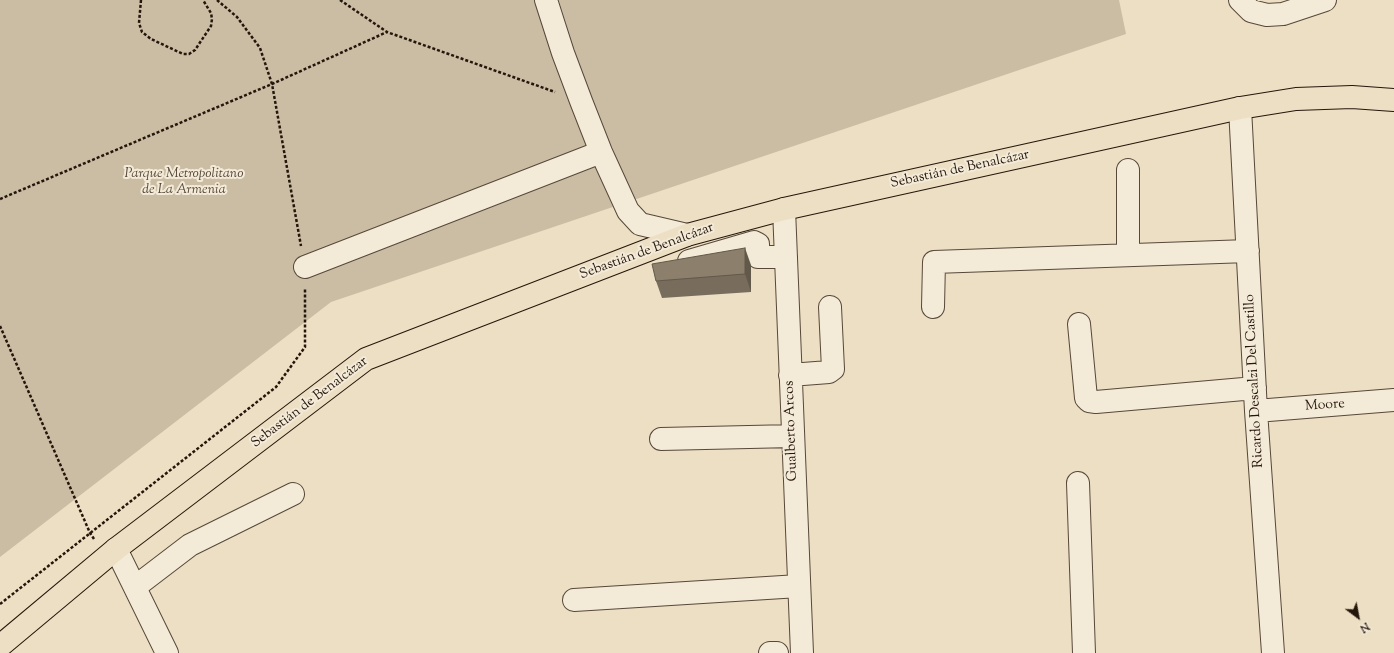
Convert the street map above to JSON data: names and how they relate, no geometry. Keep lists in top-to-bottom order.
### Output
{
  "streets": {
    "main road": ["Sebastián de Benalcázar"],
    "street": ["Ricardo Descalzi Del Castillo", "Moore", "Gualberto Arcos"]
  },
  "crossings": [
    ["Sebastián de Benalcázar", "Ricardo Descalzi Del Castillo"],
    ["Sebastián de Benalcázar", "Gualberto Arcos"],
    ["Ricardo Descalzi Del Castillo", "Moore"]
  ],
  "parks": ["Parque Metropolitano de La Armenia"],
  "north": "bottom right"
}
